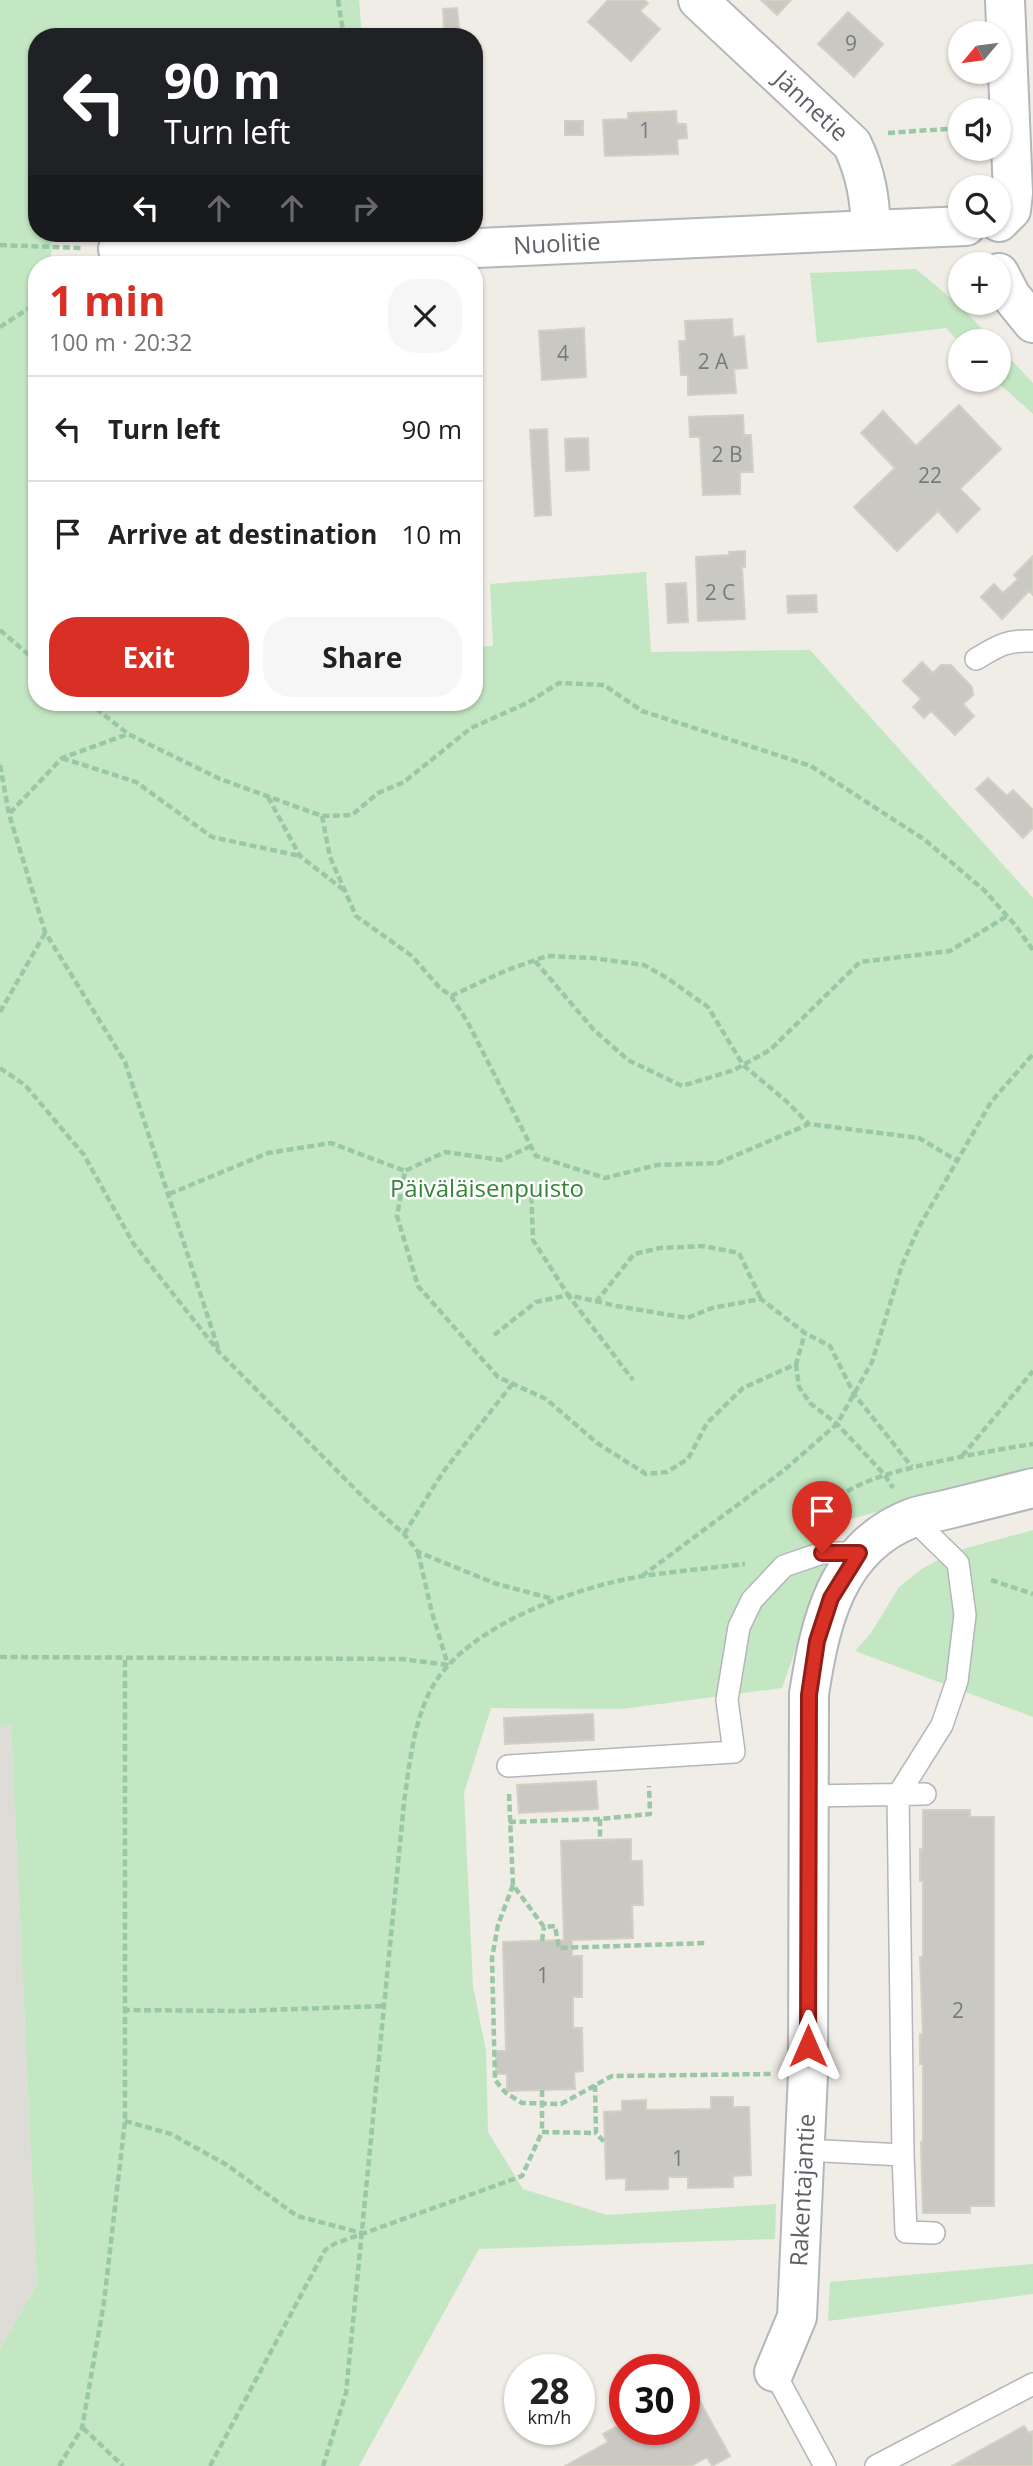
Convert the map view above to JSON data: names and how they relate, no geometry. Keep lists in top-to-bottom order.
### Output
{
  "streets": {
    "street": ["Jännetie", "Nuolitie", "Rakentajantie"]
  },
  "crossings": [
    ["Jännetie", "Nuolitie"]
  ],
  "parks": ["Päiväläisenpuisto"],
  "house_numbers": [
    "9",
    "1",
    "4",
    "2 A",
    "2 B",
    "22",
    "2 C",
    "1",
    "2",
    "1"
  ],
  "north": "bottom left",
  "page": {
    "map_buttons": ["+", "−"],
    "turn": ["90 m", "Turn left"],
    "heading": ["1 min", "100 m · 20:32"],
    "list": [
      {
        "name": "Turn left",
        "value": "90 m"
      },
      {
        "name": "Arrive at destination",
        "value": "10 m"
      }
    ],
    "buttons": ["Exit", "Share"],
    "speed": "28 km/h",
    "limit": "30"
  }
}
